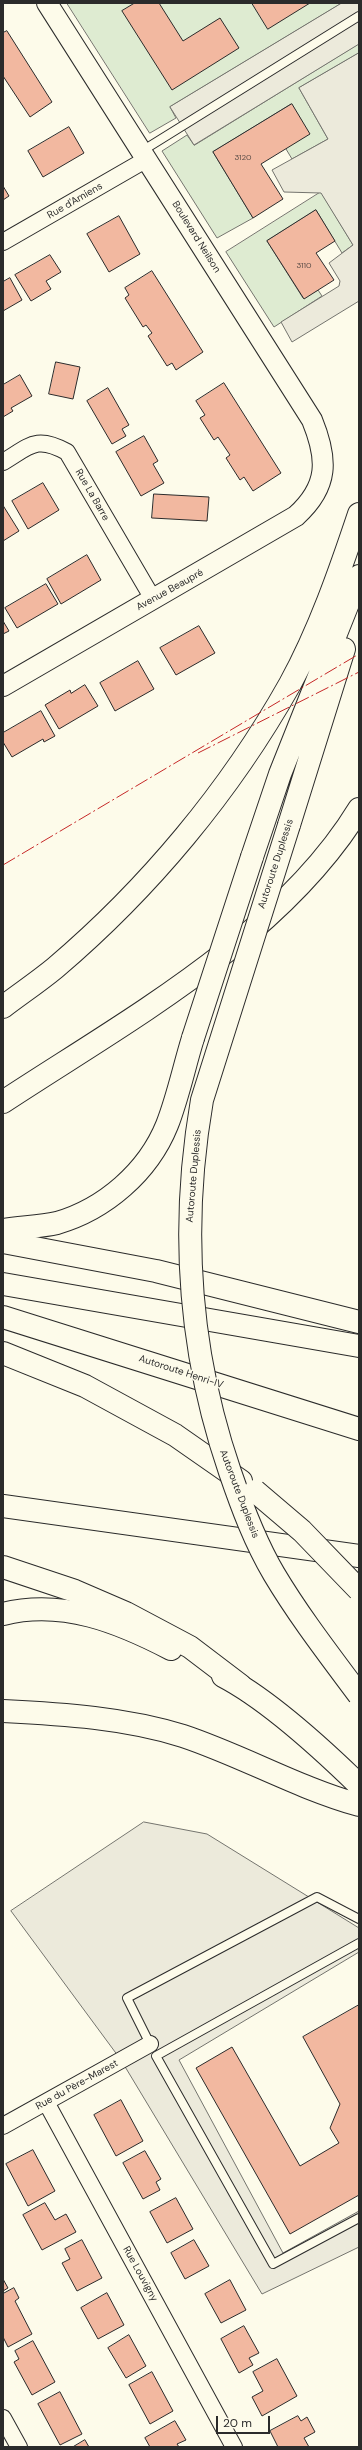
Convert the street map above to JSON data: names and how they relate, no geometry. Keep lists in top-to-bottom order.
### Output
{
  "streets": {
    "highway": ["Autoroute Duplessis", "Autoroute Henri-IV"],
    "street": [
      "Rue d'Amiens",
      "Boulevard Neilson",
      "Rue La Barre",
      "Avenue Beaupré",
      "Rue du Père-Marest",
      "Rue Louvigny"
    ]
  },
  "crossings": [
    ["Rue d'Amiens", "Boulevard Neilson"],
    ["Boulevard Neilson", "Avenue Beaupré"],
    ["Rue La Barre", "Avenue Beaupré"],
    ["Rue du Père-Marest", "Rue Louvigny"]
  ],
  "house_numbers": ["3120", "3110"],
  "scale_bar": "20 m"
}
